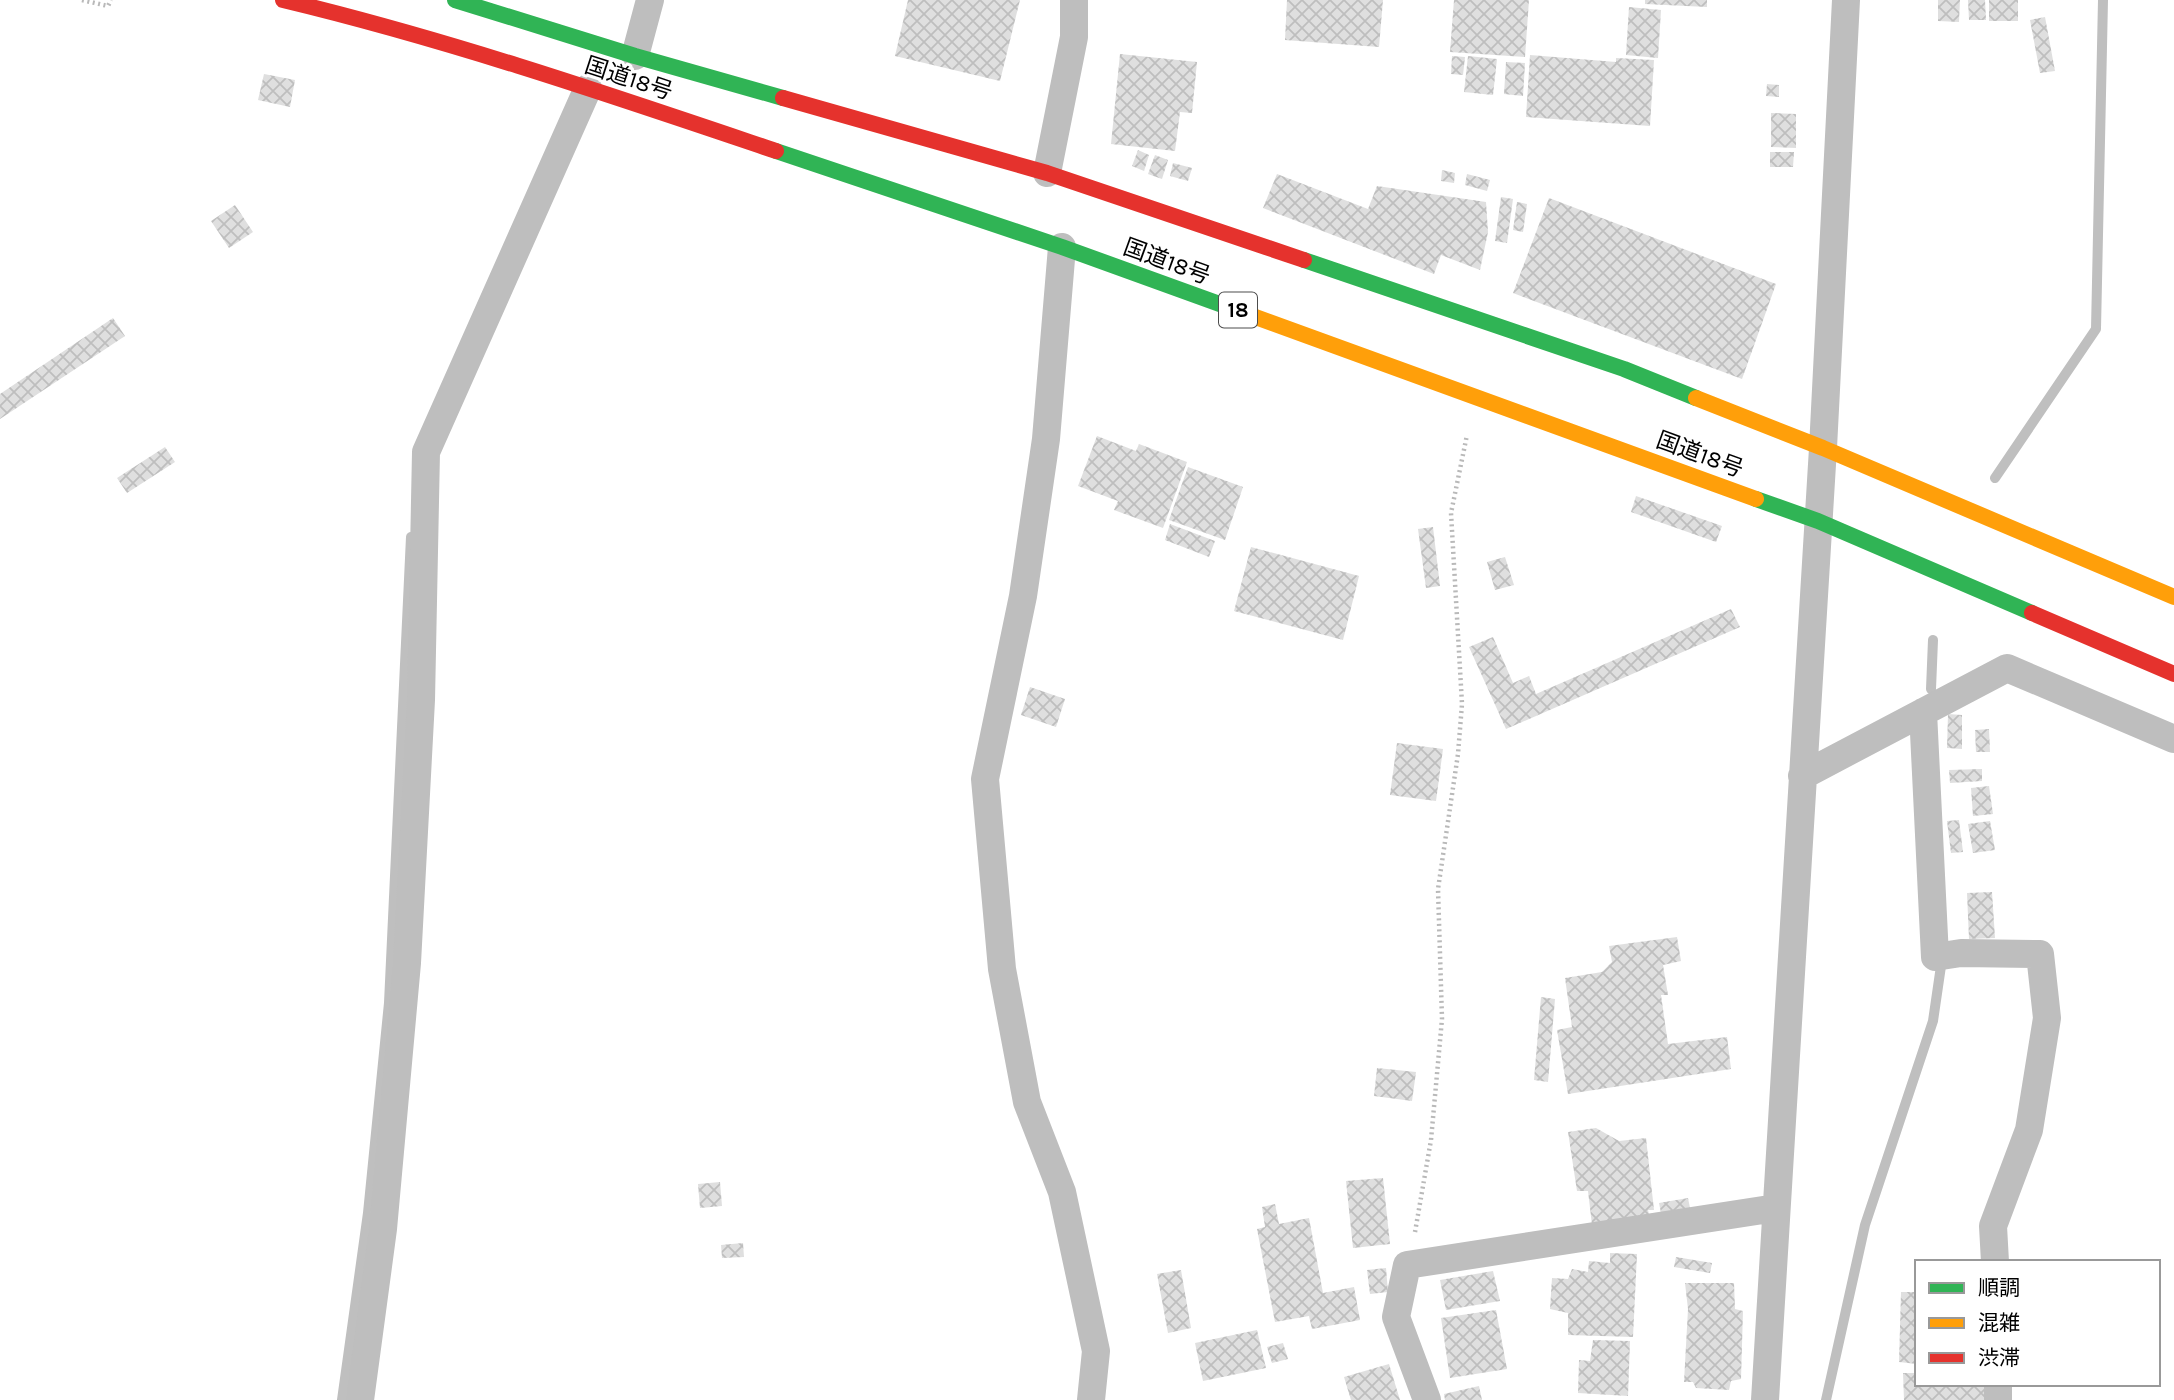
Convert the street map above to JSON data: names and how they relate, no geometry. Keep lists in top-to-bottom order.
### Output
{
  "streets": {
    "highway": ["国道18号", "18"]
  },
  "legend": ["順調", "混雑", "渋滞"]
}
